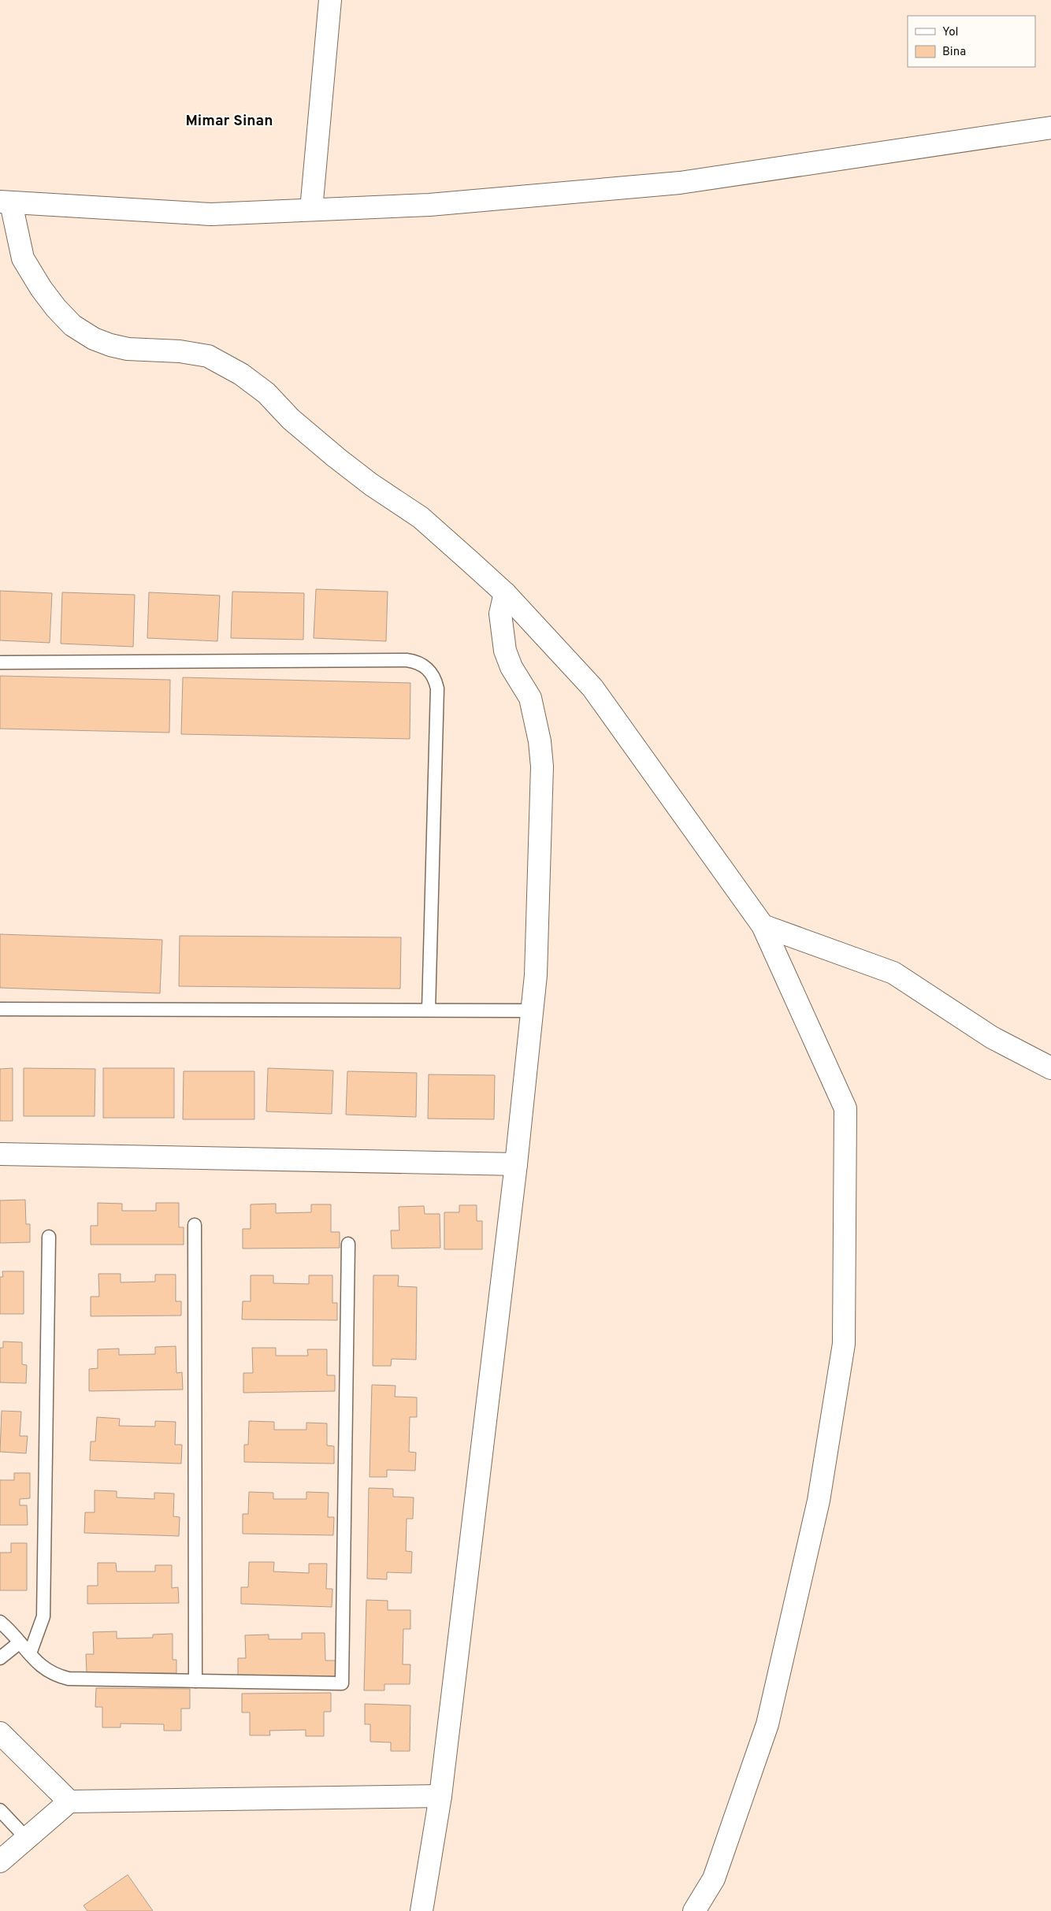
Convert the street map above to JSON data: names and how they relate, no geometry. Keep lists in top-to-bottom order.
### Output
{
  "districts": ["Mimar Sinan"],
  "legend": ["Yol", "Bina"]
}
